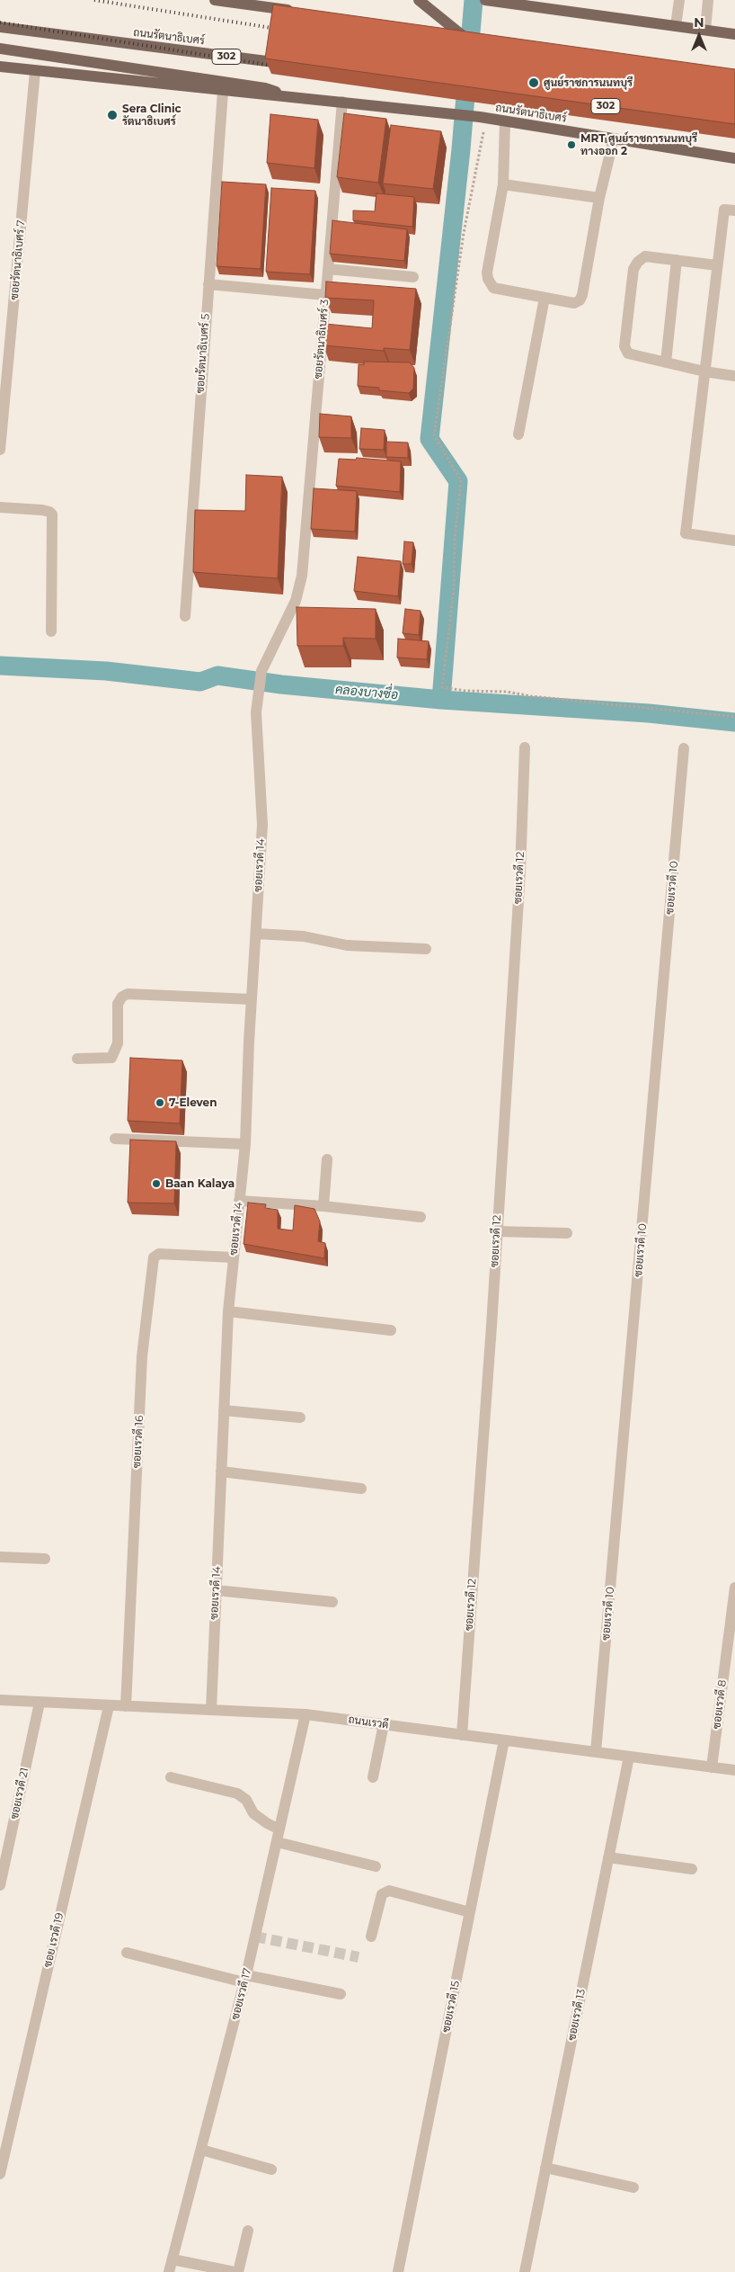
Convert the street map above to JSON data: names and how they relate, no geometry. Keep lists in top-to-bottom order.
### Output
{
  "streets": {
    "main road": ["ถนนรัตนาธิเบศร์", "302"],
    "street": [
      "ซอยรัตนาธิเบศร์ 7",
      "ซอยรัตนาธิเบศร์ 3",
      "ซอยรัตนาธิเบศร์ 5",
      "ซอยเรวดี 14",
      "ซอยเรวดี 12",
      "ซอยเรวดี 10",
      "ซอยเรวดี 16",
      "ซอยเรวดี 8",
      "ถนนเรวดี",
      "ซอยเรวดี 21",
      "ซอย เรวดี 19",
      "ซอยเรวดี 17",
      "ซอยเรวดี 15",
      "ซอยเรวดี 13"
    ]
  },
  "crossings": [
    ["ถนนรัตนาธิเบศร์", "ซอยรัตนาธิเบศร์ 7"],
    ["ถนนรัตนาธิเบศร์", "ซอยรัตนาธิเบศร์ 3"],
    ["ถนนรัตนาธิเบศร์", "ซอยรัตนาธิเบศร์ 5"],
    ["ซอยรัตนาธิเบศร์ 3", "ซอยเรวดี 14"],
    ["ซอยเรวดี 14", "ซอยเรวดี 16"],
    ["ซอยเรวดี 14", "ถนนเรวดี"],
    ["ซอยเรวดี 12", "ถนนเรวดี"],
    ["ซอยเรวดี 10", "ถนนเรวดี"],
    ["ซอยเรวดี 16", "ถนนเรวดี"],
    ["ซอยเรวดี 8", "ถนนเรวดี"],
    ["ถนนเรวดี", "ซอยเรวดี 21"],
    ["ถนนเรวดี", "ซอย เรวดี 19"],
    ["ถนนเรวดี", "ซอยเรวดี 17"],
    ["ถนนเรวดี", "ซอยเรวดี 15"],
    ["ถนนเรวดี", "ซอยเรวดี 13"]
  ],
  "water": ["คลองบางซื่อ"],
  "places": [
    "ศูนย์ราชการนนทบุรี",
    "Sera Clinic รัตนาธิเบศร์",
    "MRT ศูนย์ราชการนนทบุรี ทางออก 2",
    "7-Eleven",
    "Baan Kalaya"
  ],
  "north": "top"
}
